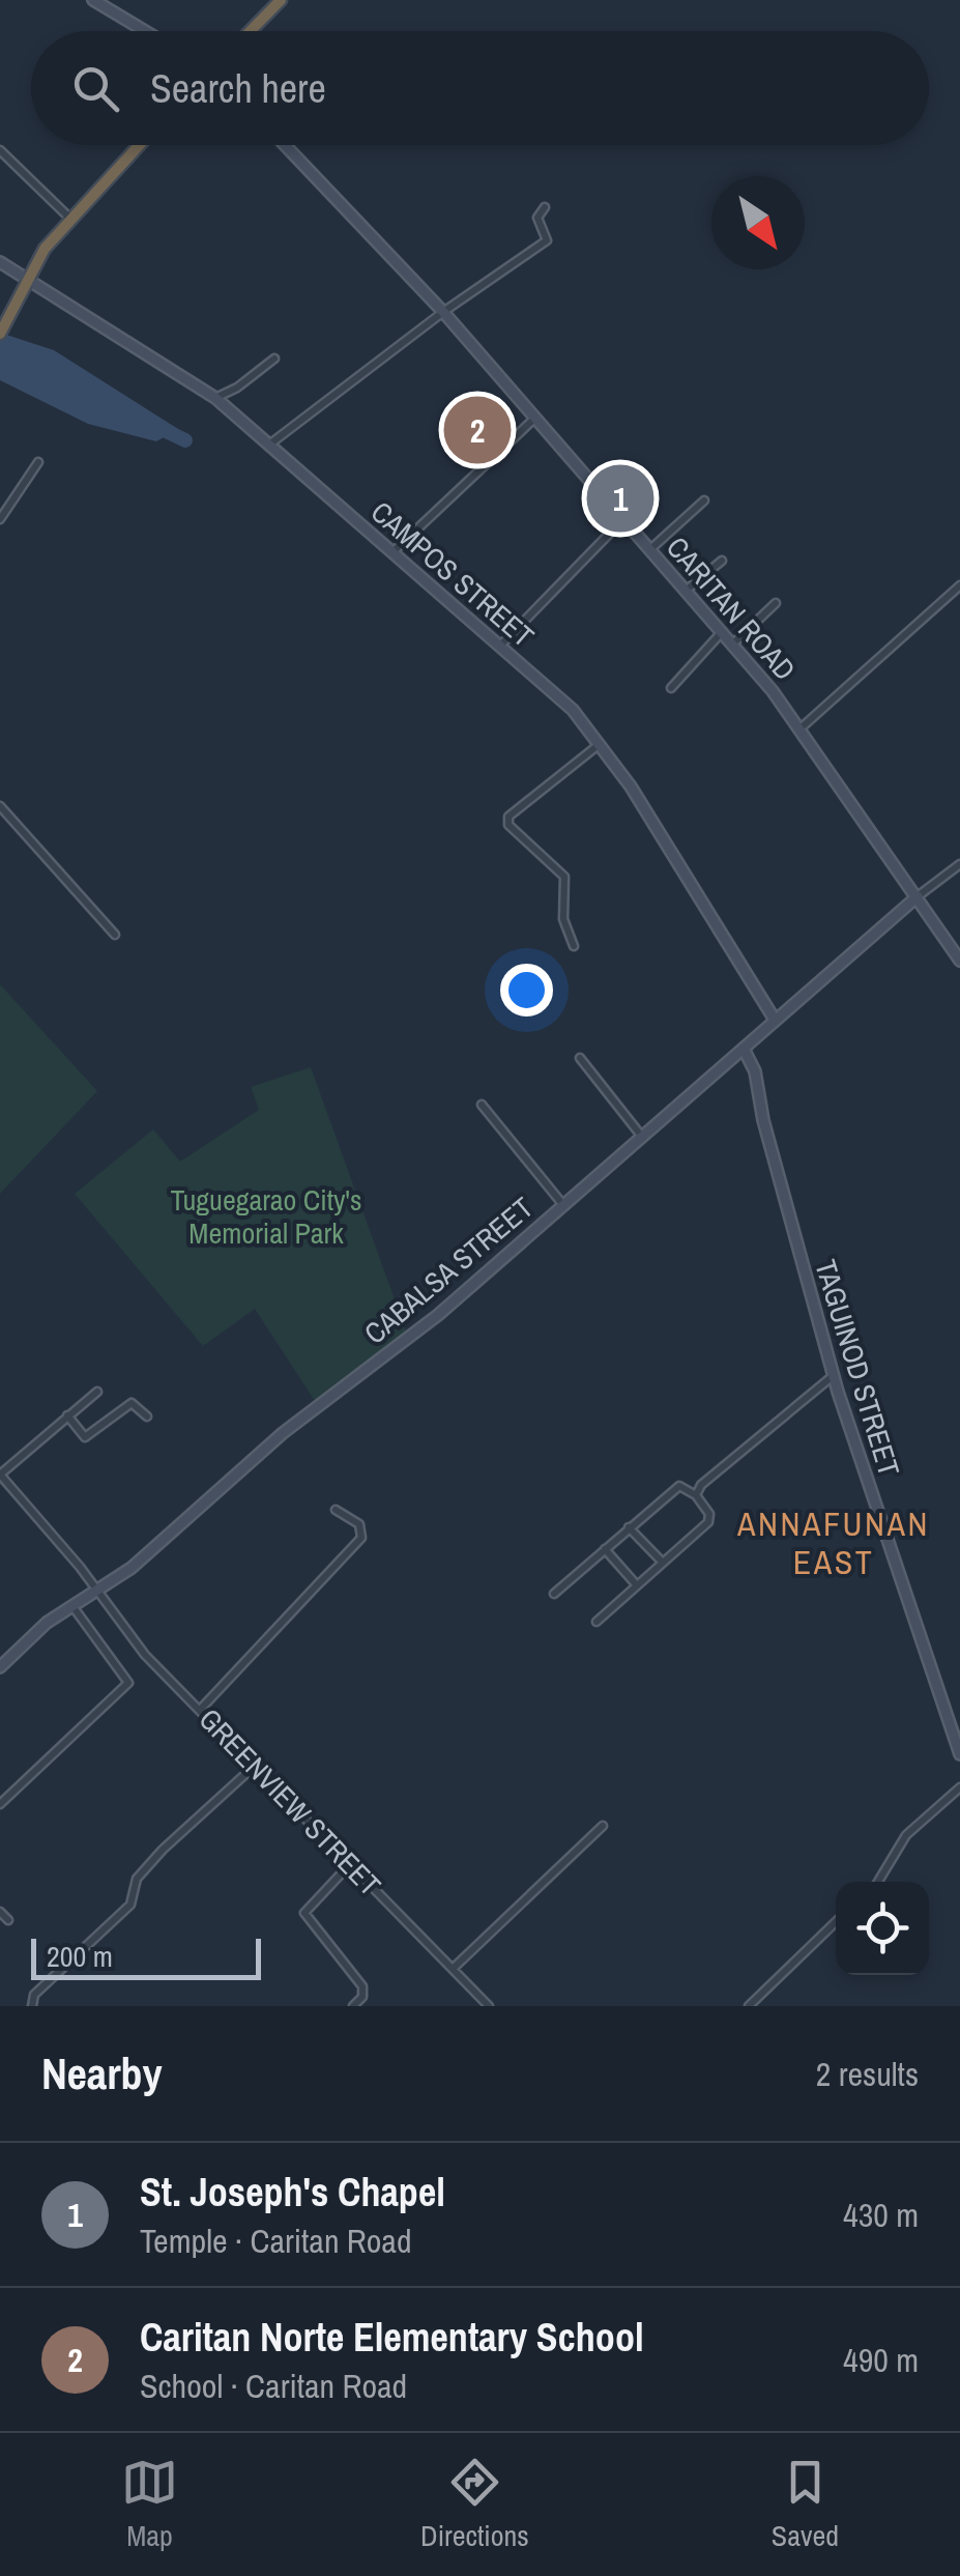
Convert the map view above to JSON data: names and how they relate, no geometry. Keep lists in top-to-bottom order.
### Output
{
  "streets": {
    "street": [
      "CAMPOS STREET",
      "CARITAN ROAD",
      "CABALSA STREET",
      "TAGUINOD STREET",
      "GREENVIEW STREET"
    ]
  },
  "crossings": [
    ["CAMPOS STREET", "CABALSA STREET"],
    ["CARITAN ROAD", "CABALSA STREET"],
    ["CABALSA STREET", "TAGUINOD STREET"],
    ["CABALSA STREET", "GREENVIEW STREET"]
  ],
  "districts": ["ANNAFUNAN EAST"],
  "parks": ["Tuguegarao City's Memorial Park"],
  "scale_bar": "200 m",
  "north": "bottom right",
  "page": {
    "search": "Search here",
    "pins": ["2", "1"],
    "scale": "200 m",
    "heading": ["Nearby", "2 results"],
    "list": [
      {
        "mark": "1",
        "name": "St. Joseph's Chapel",
        "note": "Temple · Caritan Road",
        "value": "430 m"
      },
      {
        "mark": "2",
        "name": "Caritan Norte Elementary School",
        "note": "School · Caritan Road",
        "value": "490 m"
      }
    ],
    "nav": ["Map", "Directions", "Saved"]
  }
}
